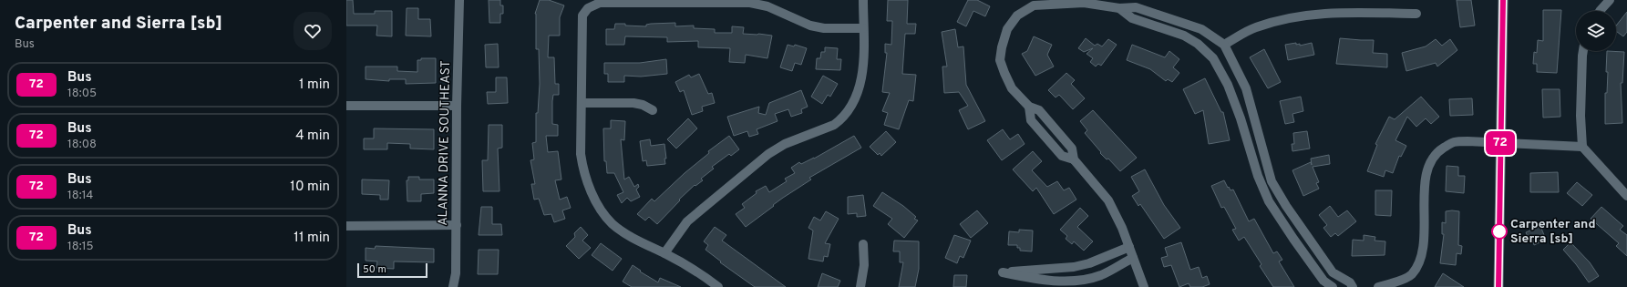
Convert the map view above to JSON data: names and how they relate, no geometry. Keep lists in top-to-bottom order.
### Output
{
  "streets": {
    "street": ["ALANNA DRIVE SOUTHEAST"]
  },
  "places": ["Carpenter and Sierra [sb]"],
  "lines": ["bus line 72"],
  "scale_bar": "50 m",
  "page": {
    "heading": ["Carpenter and Sierra [sb]", "Bus"],
    "on_map": "72",
    "list": [
      {
        "mark": "72",
        "name": "Bus",
        "note": "18:05",
        "value": "1 min"
      },
      {
        "mark": "72",
        "name": "Bus",
        "note": "18:08",
        "value": "4 min"
      },
      {
        "mark": "72",
        "name": "Bus",
        "note": "18:14",
        "value": "10 min"
      },
      {
        "mark": "72",
        "name": "Bus",
        "note": "18:15",
        "value": "11 min"
      }
    ],
    "scale": "50 m"
  }
}
